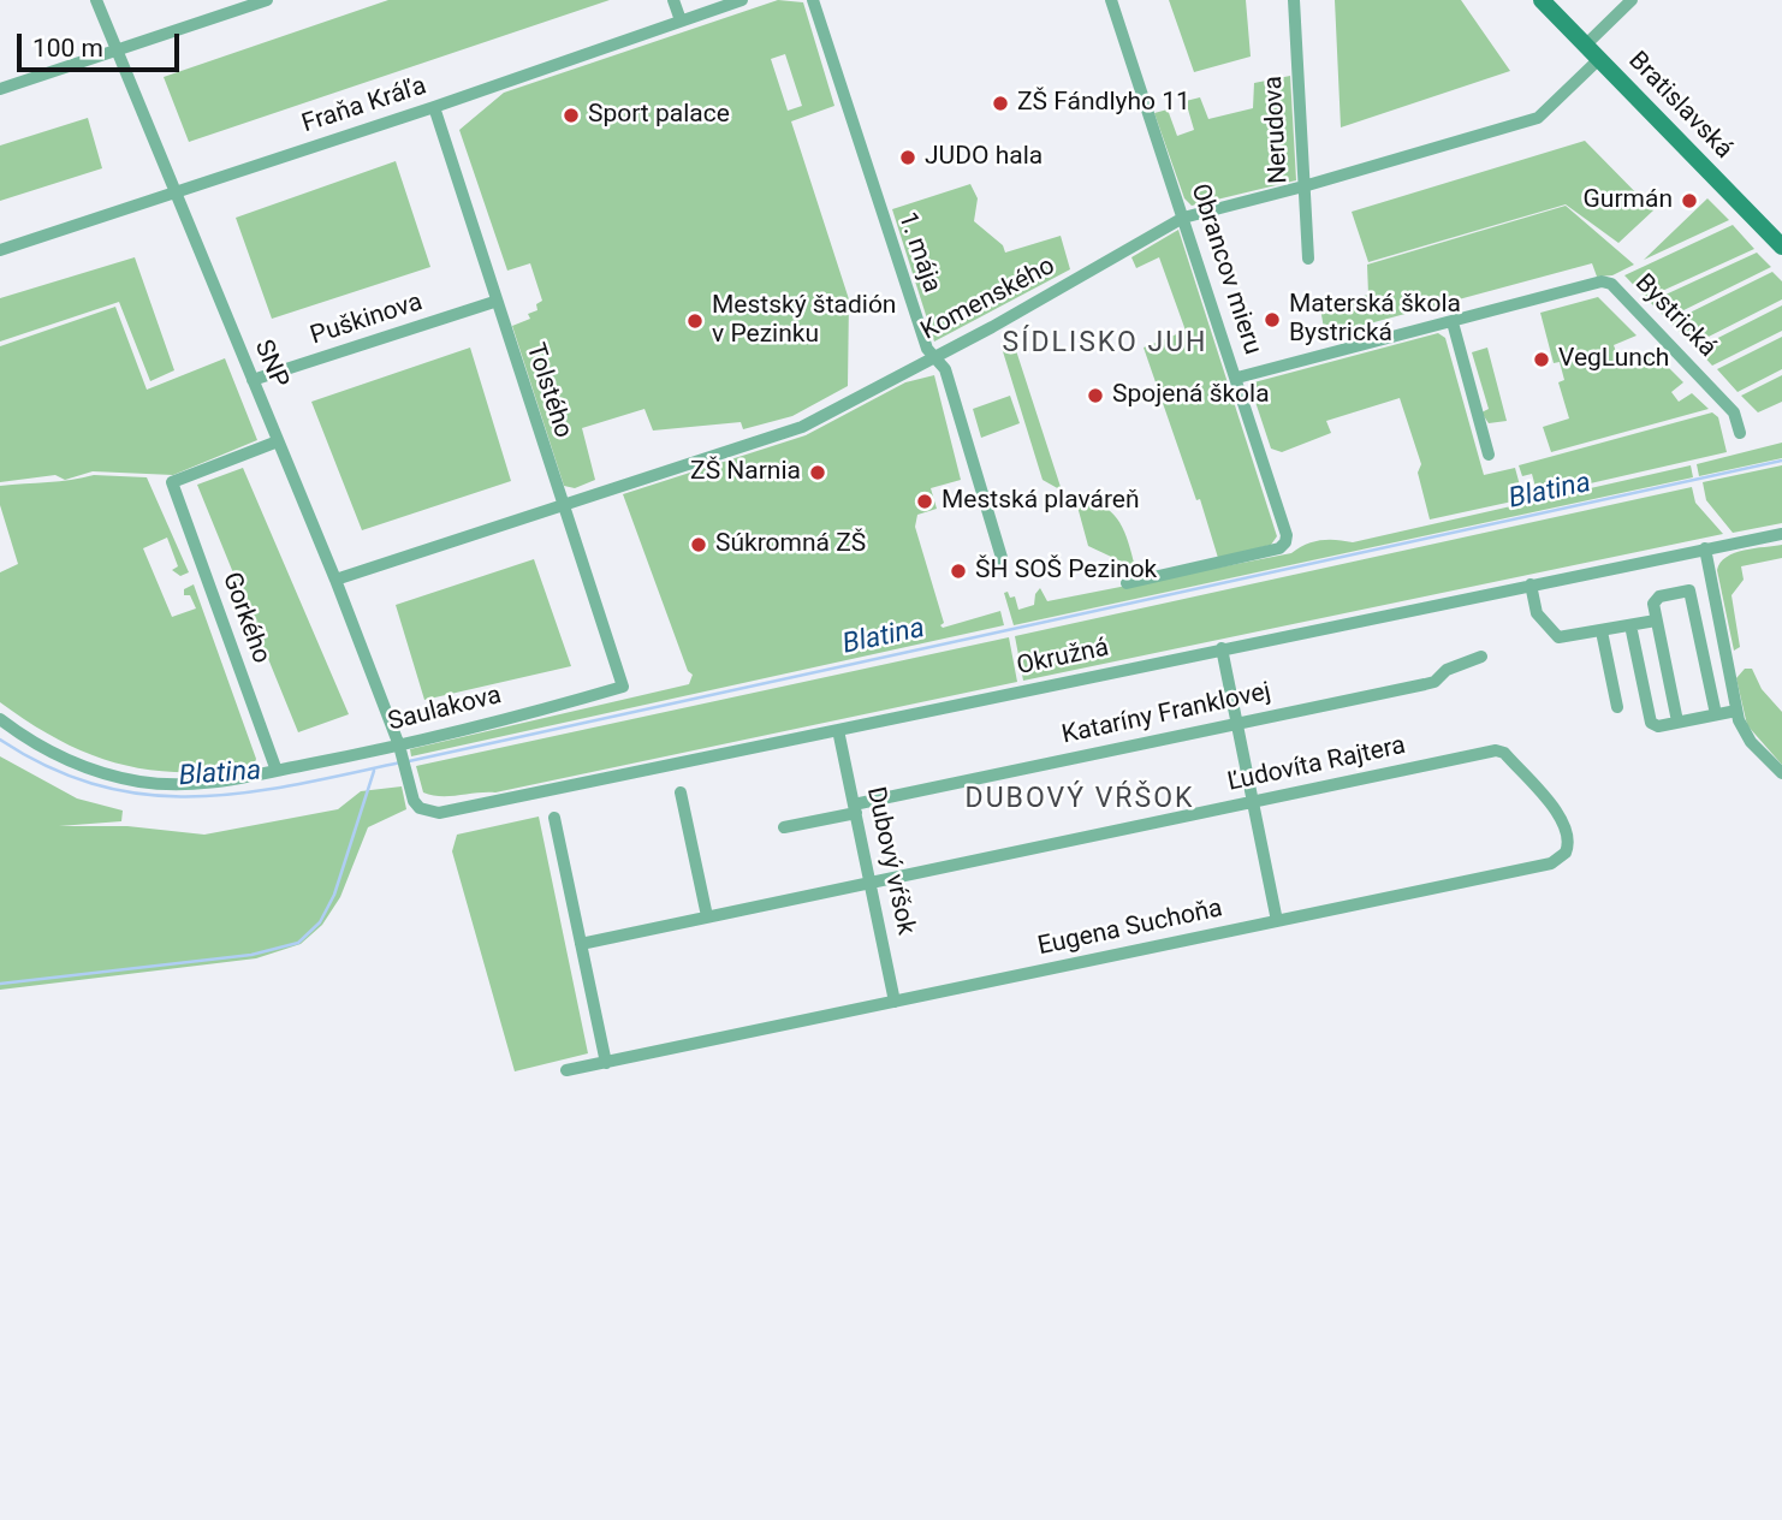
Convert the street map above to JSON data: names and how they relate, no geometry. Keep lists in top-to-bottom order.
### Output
{
  "streets": {
    "main road": ["Bratislavská"],
    "street": [
      "Fraňa Kráľa",
      "Nerudova",
      "1. mája",
      "Obrancov mieru",
      "Komenského",
      "Bystrická",
      "Puškinova",
      "SNP",
      "Tolstého",
      "Gorkého",
      "Okružná",
      "Saulakova",
      "Kataríny Franklovej",
      "Ľudovíta Rajtera",
      "Dubový vŕšok",
      "Eugena Suchoňa"
    ]
  },
  "crossings": [
    ["Fraňa Kráľa", "SNP"],
    ["Fraňa Kráľa", "Tolstého"],
    ["Bratislavská", "Komenského"],
    ["Nerudova", "Komenského"],
    ["1. mája", "Komenského"],
    ["Obrancov mieru", "Komenského"],
    ["Obrancov mieru", "Bystrická"],
    ["Komenského", "SNP"],
    ["Komenského", "Tolstého"],
    ["Puškinova", "SNP"],
    ["Puškinova", "Tolstého"],
    ["SNP", "Gorkého"],
    ["SNP", "Okružná"],
    ["SNP", "Saulakova"],
    ["Tolstého", "Saulakova"],
    ["Gorkého", "Saulakova"],
    ["Okružná", "Saulakova"],
    ["Okružná", "Dubový vŕšok"],
    ["Kataríny Franklovej", "Dubový vŕšok"],
    ["Ľudovíta Rajtera", "Dubový vŕšok"],
    ["Ľudovíta Rajtera", "Eugena Suchoňa"],
    ["Dubový vŕšok", "Eugena Suchoňa"]
  ],
  "districts": ["SÍDLISKO JUH", "DUBOVÝ VŔŠOK"],
  "water": ["Blatina"],
  "places": [
    "ZŠ Fándlyho 11",
    "Sport palace",
    "JUDO hala",
    "Gurmán",
    "Materská škola Bystrická",
    "Mestský štadión v Pezinku",
    "VegLunch",
    "Spojená škola",
    "ZŠ Narnia",
    "Mestská plaváreň",
    "Súkromná ZŠ",
    "ŠH SOŠ Pezinok"
  ],
  "scale_bar": "100 m"
}
